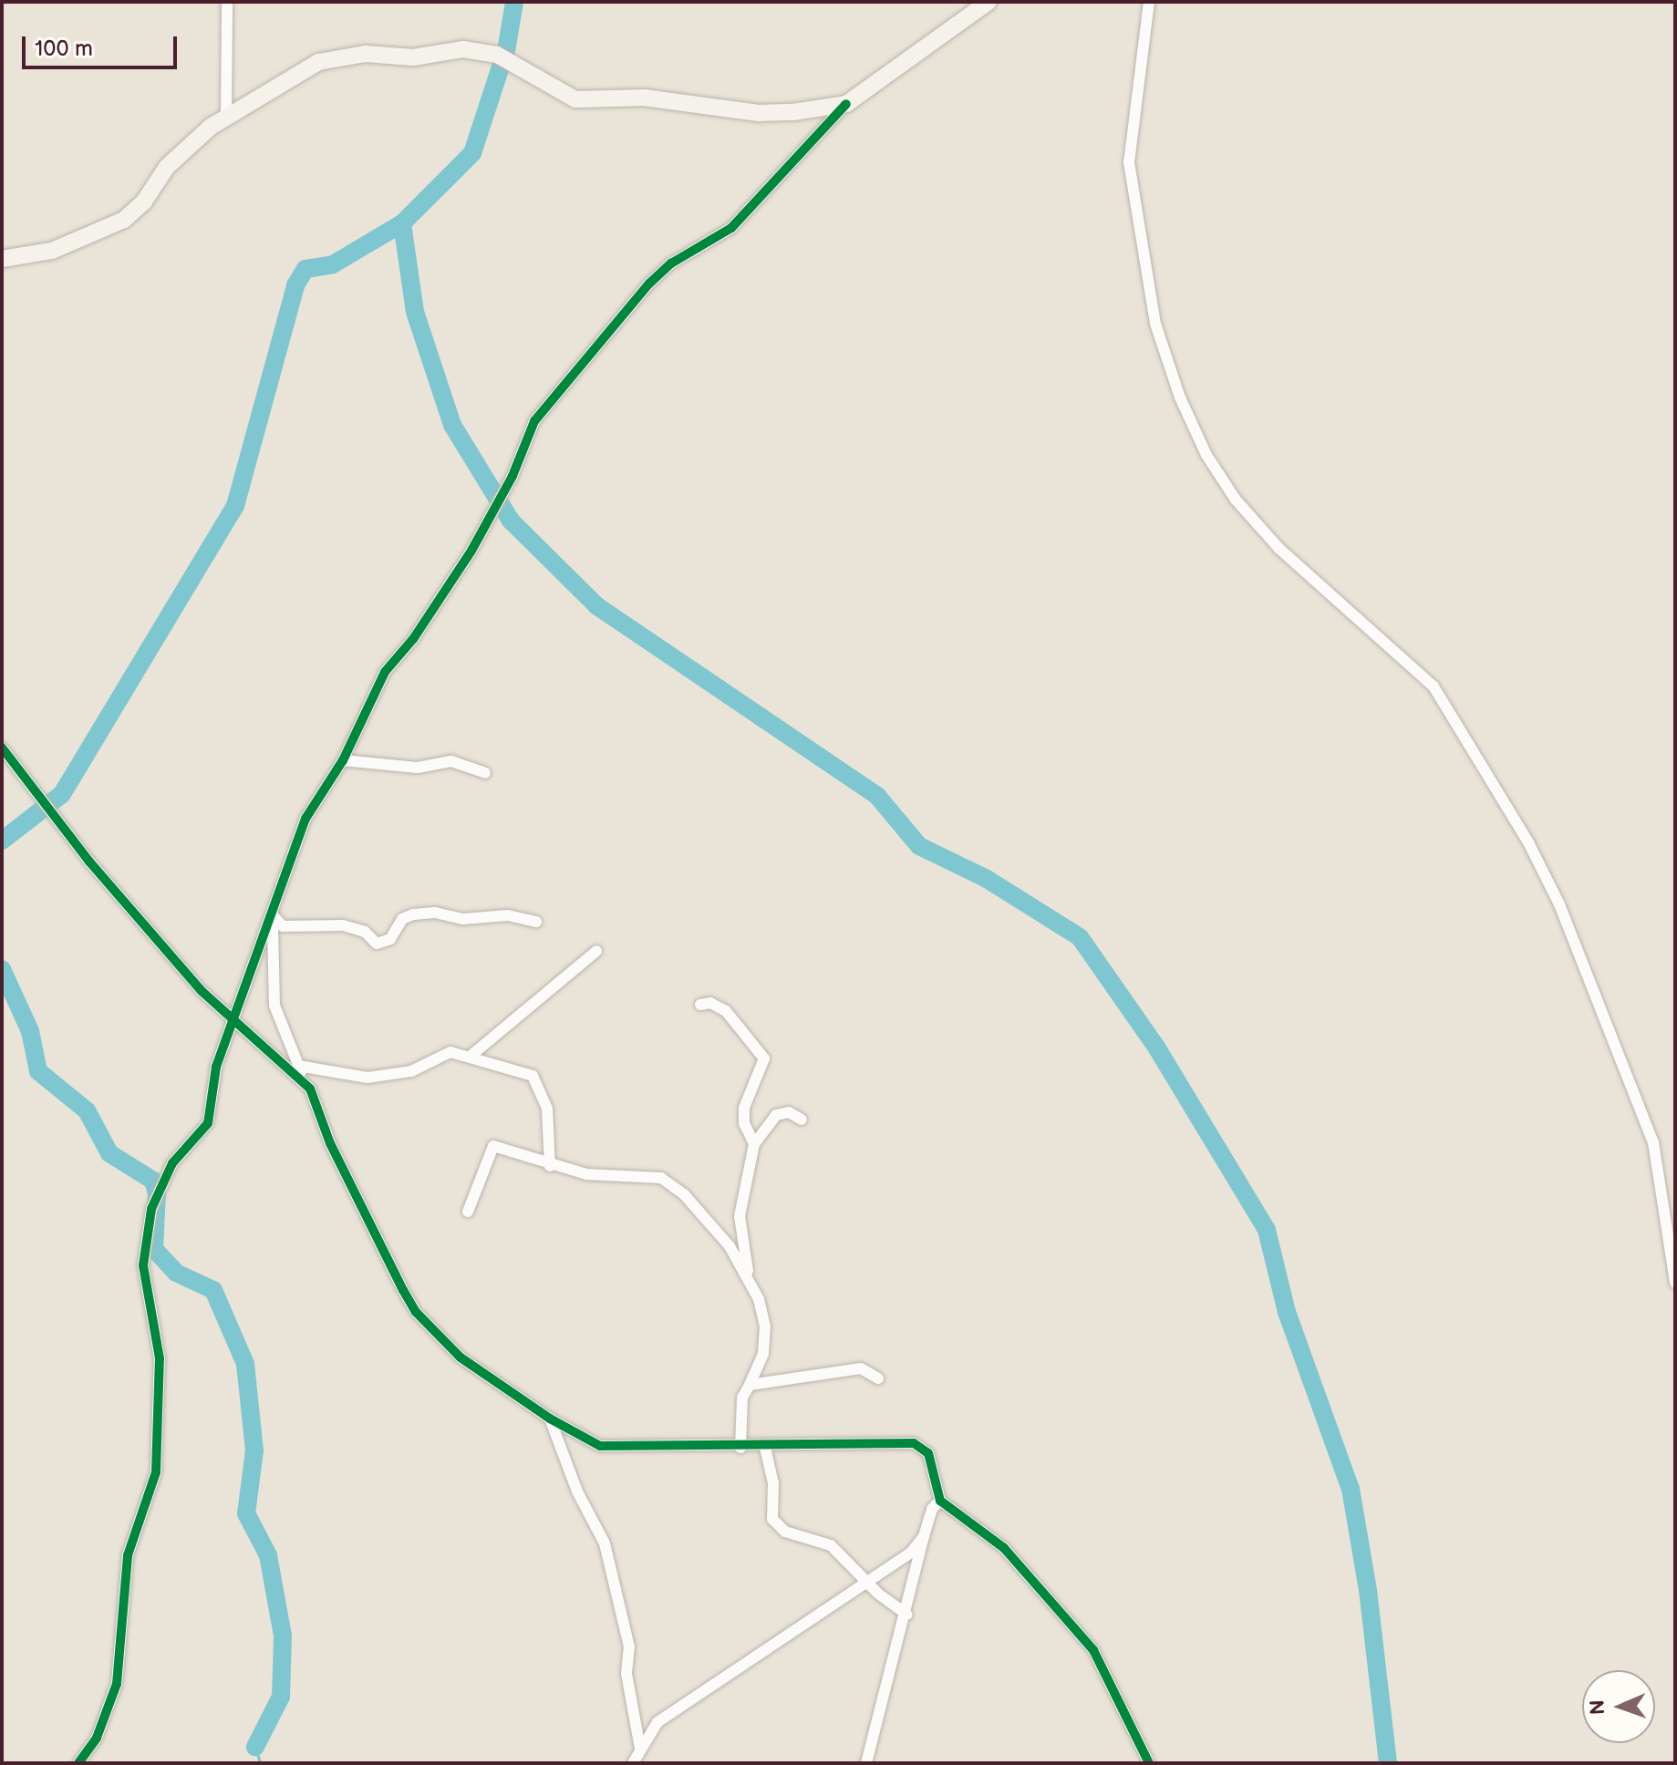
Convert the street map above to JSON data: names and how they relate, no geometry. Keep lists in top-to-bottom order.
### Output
{
  "scale_bar": "100 m",
  "north": "left"
}
